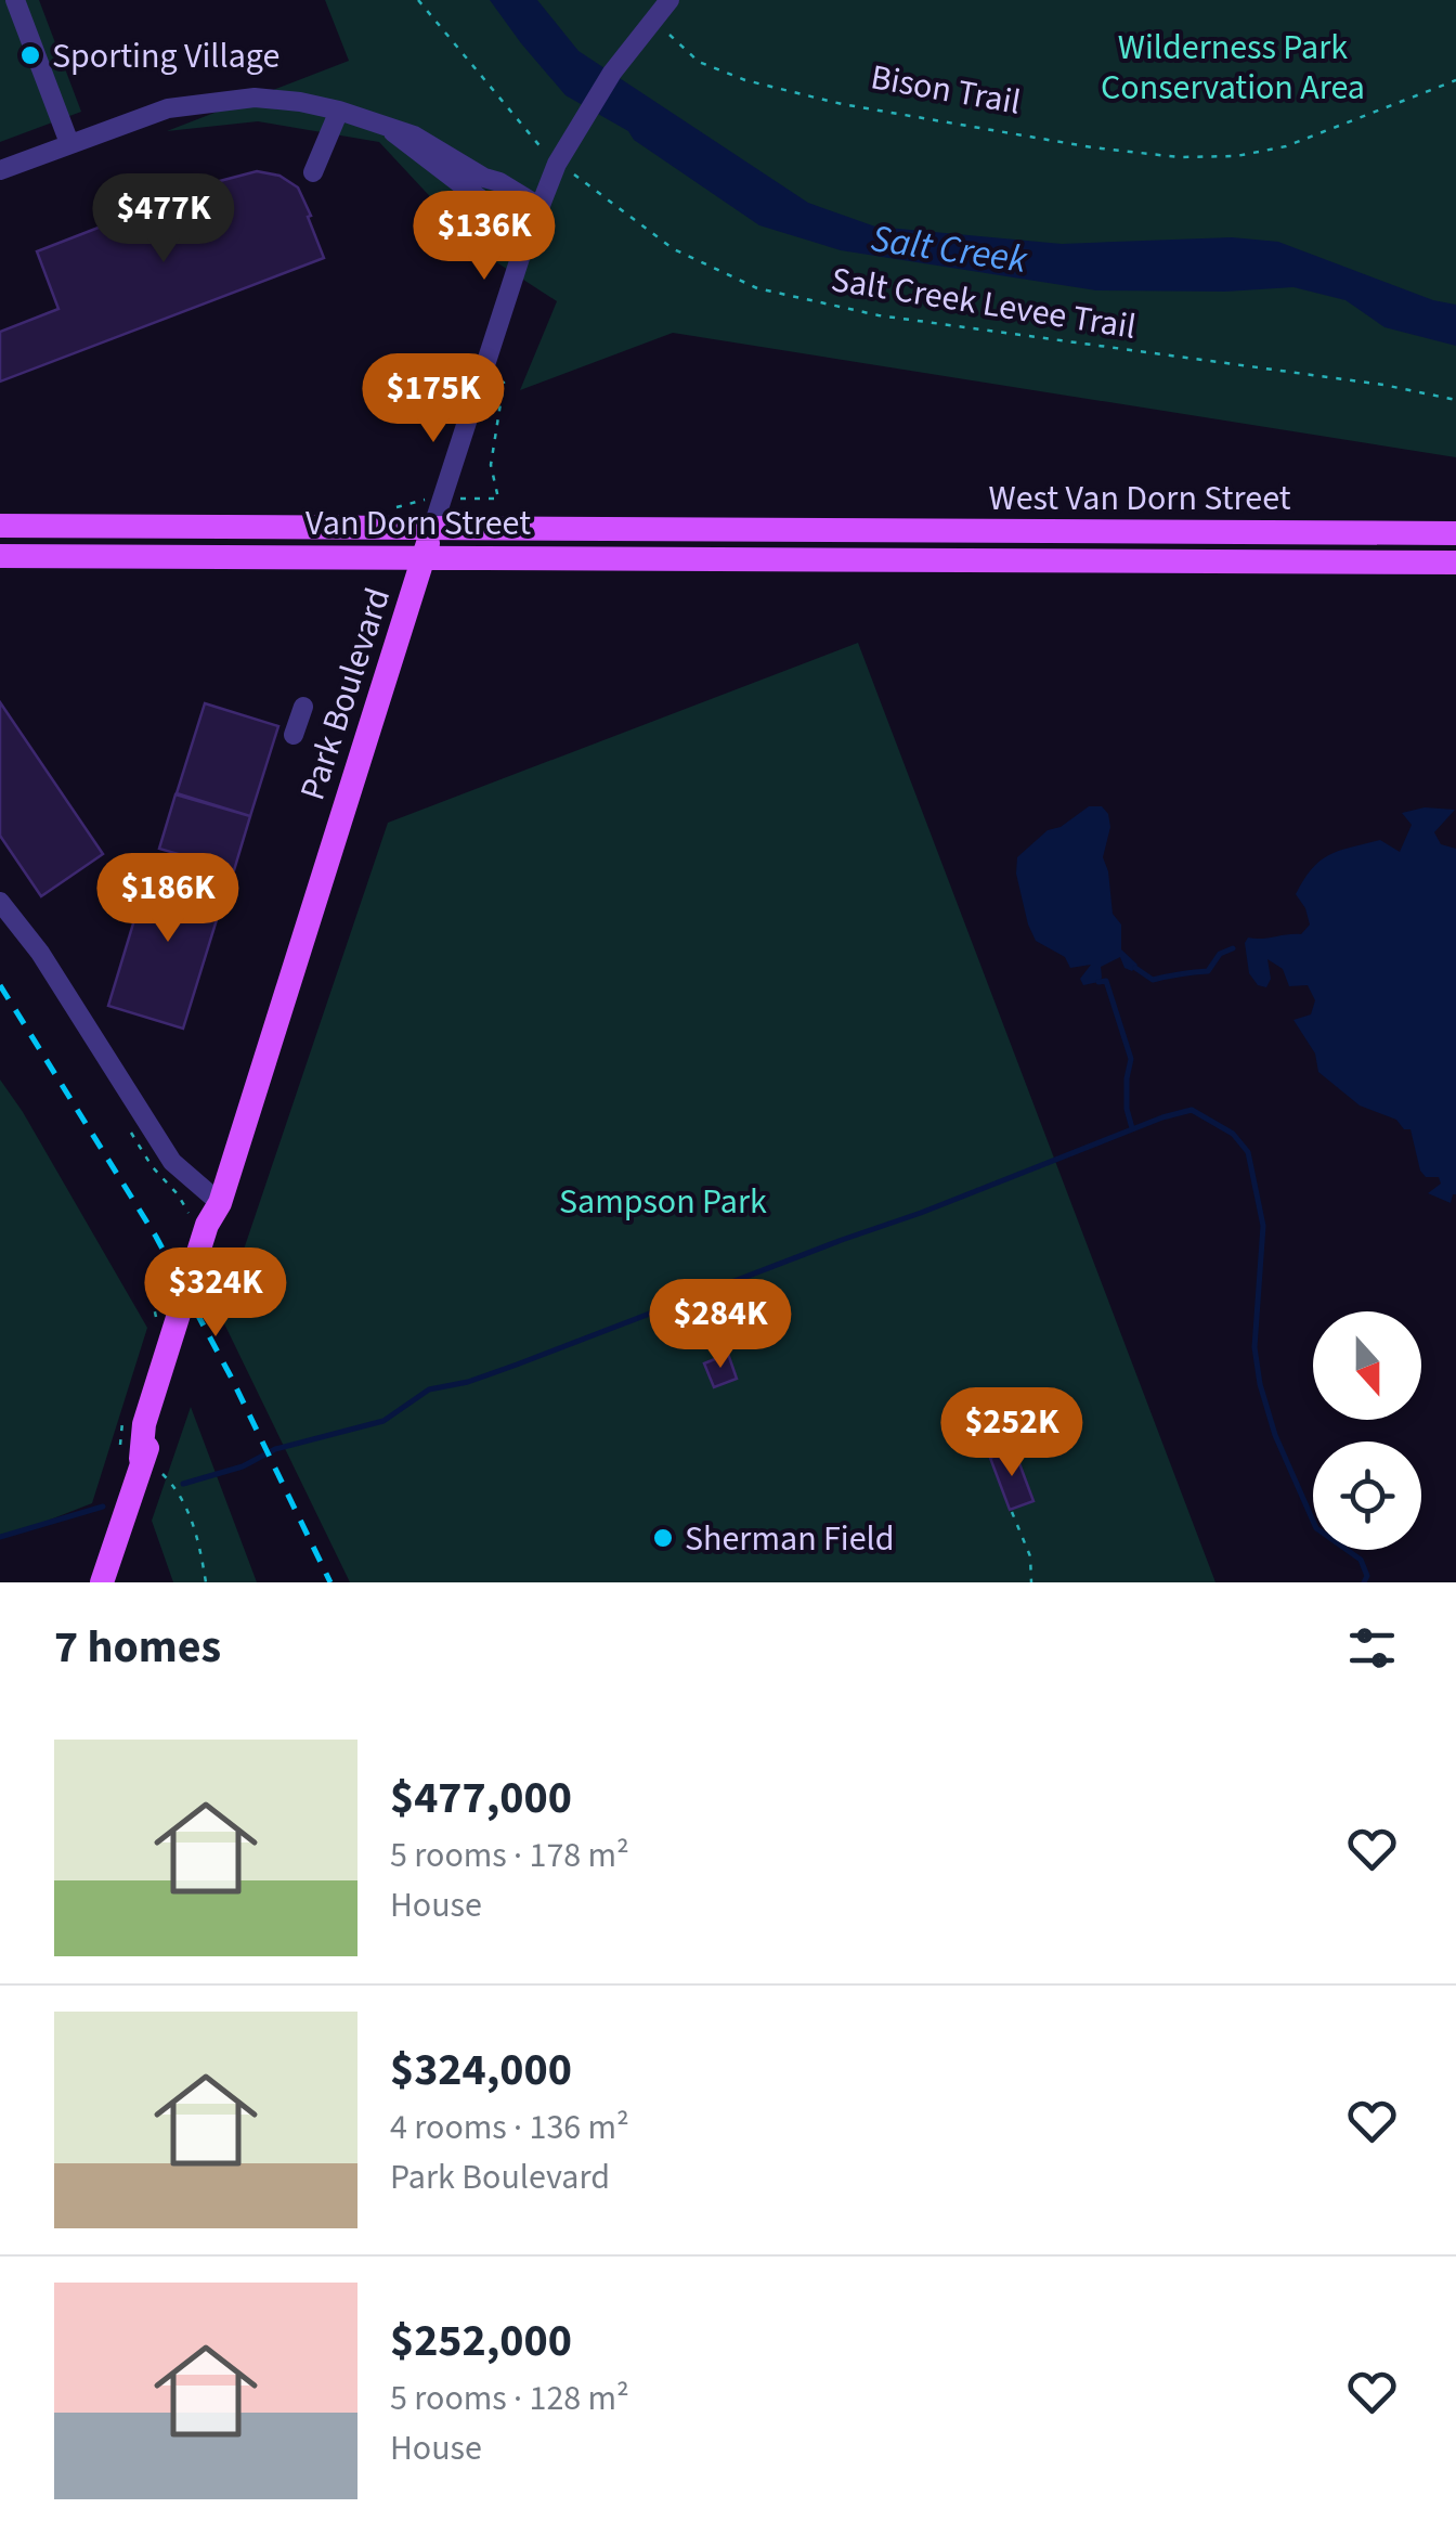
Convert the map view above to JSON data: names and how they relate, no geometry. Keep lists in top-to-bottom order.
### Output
{
  "streets": {
    "main road": ["West Van Dorn Street", "Van Dorn Street", "Park Boulevard"],
    "path": ["Bison Trail", "Salt Creek Levee Trail"]
  },
  "crossings": [
    ["West Van Dorn Street", "Van Dorn Street"],
    ["Van Dorn Street", "Park Boulevard"]
  ],
  "water": ["Salt Creek"],
  "parks": ["Wilderness Park Conservation Area", "Sampson Park"],
  "places": ["Sporting Village", "Sherman Field"],
  "north": "bottom",
  "page": {
    "price": [
      "$477K",
      "$136K",
      "$175K",
      "$186K",
      "$324K",
      "$284K",
      "$252K"
    ],
    "heading": "7 homes",
    "list": [
      {
        "name": "$477,000",
        "note": "5 rooms · 178 m² · House"
      },
      {
        "name": "$324,000",
        "note": "4 rooms · 136 m² · Park Boulevard"
      },
      {
        "name": "$252,000",
        "note": "5 rooms · 128 m² · House"
      }
    ]
  }
}
